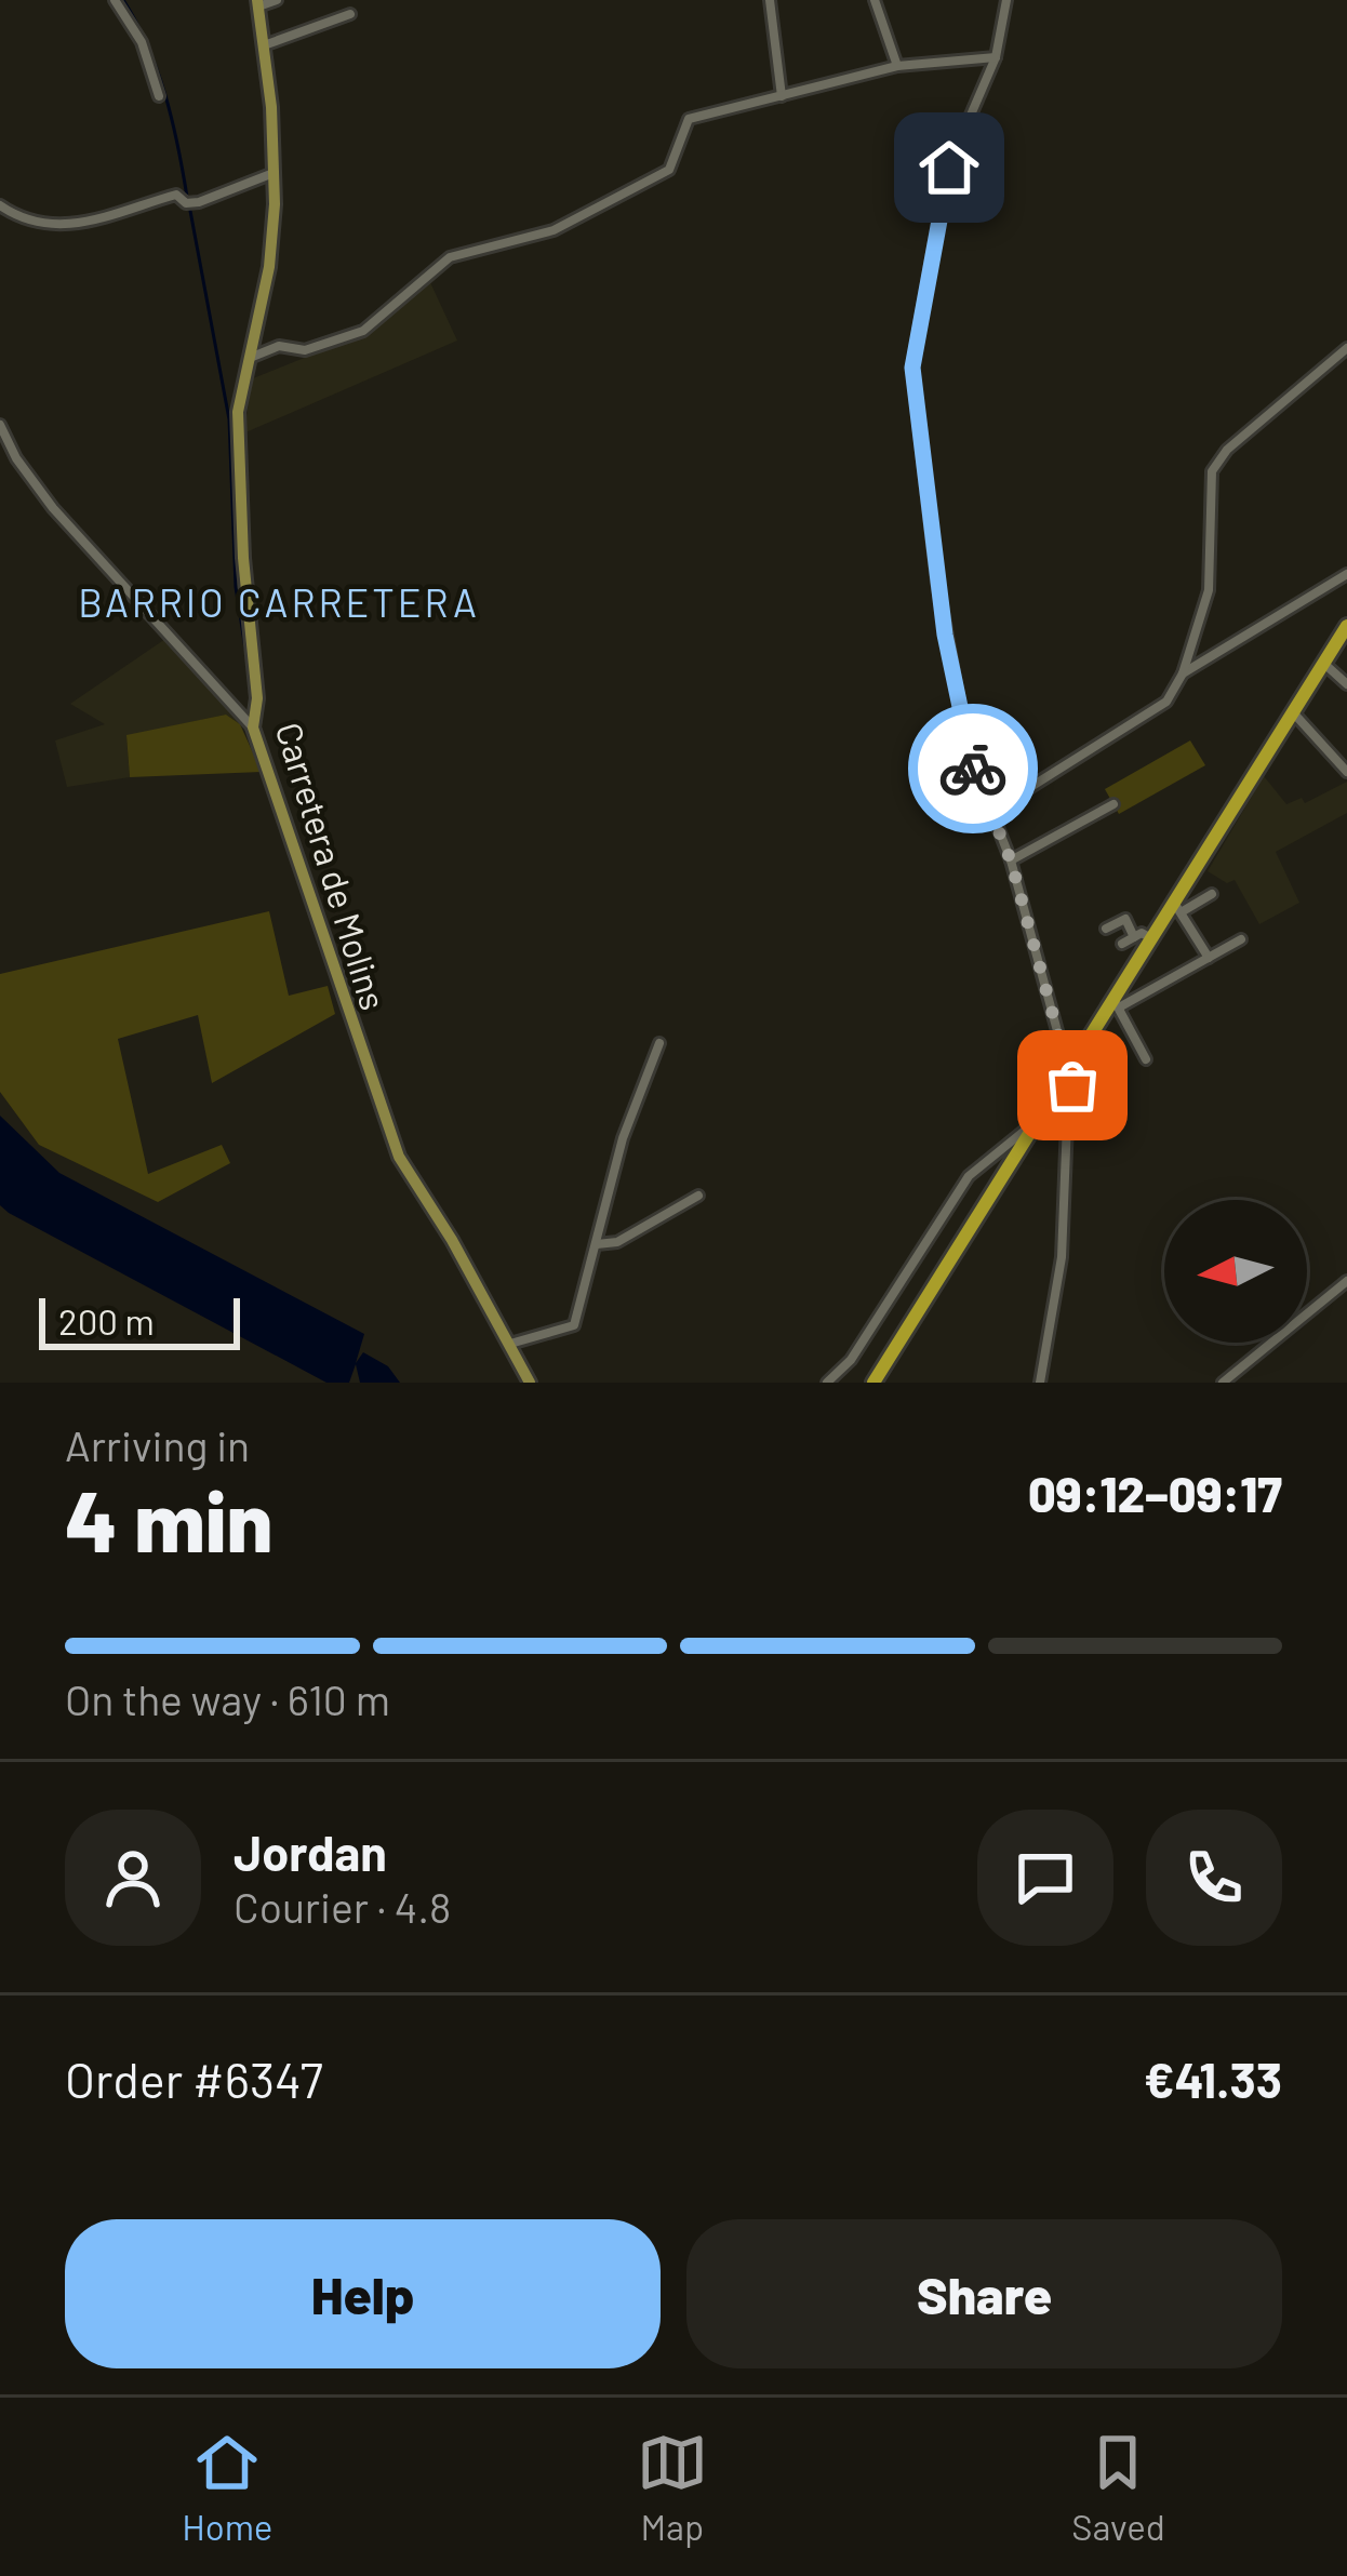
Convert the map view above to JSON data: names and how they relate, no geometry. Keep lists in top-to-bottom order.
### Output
{
  "streets": {
    "street": ["Carretera de Molins"]
  },
  "districts": ["BARRIO CARRETERA"],
  "scale_bar": "200 m",
  "north": "left",
  "page": {
    "scale": "200 m",
    "heading": ["4 min", "Arriving in", "09:12–09:17"],
    "panel": [
      "Jordan",
      "Courier · 4.8",
      "Order #6347",
      "€41.33"
    ],
    "bar": "On the way · 610 m",
    "buttons": ["Help", "Share"],
    "tabs": ["Home", "Map", "Saved"]
  }
}
